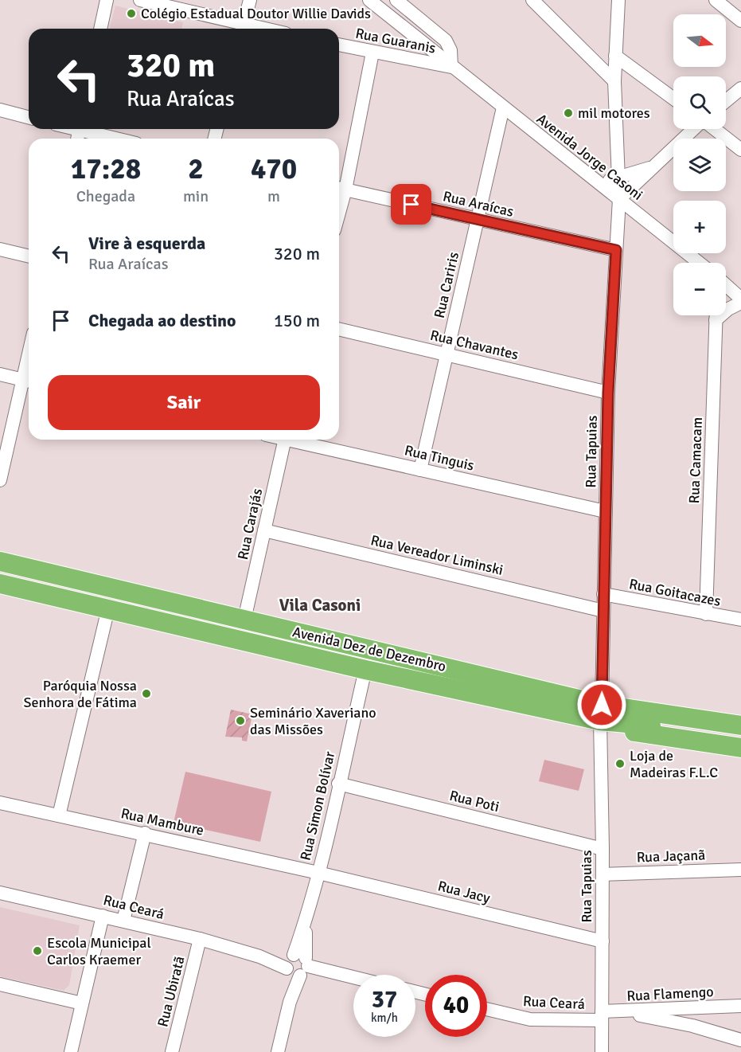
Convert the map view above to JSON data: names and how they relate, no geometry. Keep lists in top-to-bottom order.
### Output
{
  "streets": {
    "highway": ["Avenida Dez de Dezembro"],
    "street": [
      "Rua Guaranis",
      "Avenida Jorge Casoni",
      "Rua Araícas",
      "Rua Cariris",
      "Rua Chavantes",
      "Rua Tapuias",
      "Rua Tinguis",
      "Rua Camacam",
      "Rua Carajás",
      "Rua Vereador Liminski",
      "Rua Goitacazes",
      "Rua Poti",
      "Rua Simon Bolívar",
      "Rua Mambure",
      "Rua Jaçanã",
      "Rua Jacy",
      "Rua Ceará",
      "Rua Ubiratã",
      "Rua Flamengo"
    ]
  },
  "crossings": [
    ["Rua Guaranis", "Avenida Jorge Casoni"],
    ["Avenida Jorge Casoni", "Rua Cariris"],
    ["Avenida Jorge Casoni", "Rua Tapuias"],
    ["Rua Araícas", "Rua Cariris"],
    ["Rua Araícas", "Rua Tapuias"],
    ["Rua Cariris", "Rua Chavantes"],
    ["Rua Cariris", "Rua Tinguis"],
    ["Rua Chavantes", "Rua Tapuias"],
    ["Rua Tapuias", "Rua Tinguis"],
    ["Rua Tapuias", "Rua Vereador Liminski"],
    ["Rua Tapuias", "Rua Goitacazes"],
    ["Rua Tapuias", "Avenida Dez de Dezembro"],
    ["Rua Tapuias", "Rua Poti"],
    ["Rua Tapuias", "Rua Jaçanã"],
    ["Rua Tapuias", "Rua Jacy"],
    ["Rua Tapuias", "Rua Ceará"],
    ["Rua Tapuias", "Rua Flamengo"],
    ["Rua Camacam", "Rua Goitacazes"],
    ["Rua Carajás", "Rua Vereador Liminski"],
    ["Rua Carajás", "Avenida Dez de Dezembro"],
    ["Avenida Dez de Dezembro", "Rua Simon Bolívar"],
    ["Rua Poti", "Rua Simon Bolívar"],
    ["Rua Simon Bolívar", "Rua Mambure"],
    ["Rua Simon Bolívar", "Rua Jacy"],
    ["Rua Simon Bolívar", "Rua Ceará"],
    ["Rua Mambure", "Rua Jacy"],
    ["Rua Ceará", "Rua Ubiratã"],
    ["Rua Ceará", "Rua Flamengo"]
  ],
  "districts": ["Vila Casoni"],
  "places": [
    "Colégio Estadual Doutor Willie Davids",
    "mil motores",
    "Paróquia Nossa Senhora de Fátima",
    "Seminário Xaveriano das Missões",
    "Loja de Madeiras F.L.C",
    "Escola Municipal Carlos Kraemer"
  ],
  "north": "right",
  "page": {
    "map_buttons": ["+", "−"],
    "turn": ["320 m", "Rua Araícas"],
    "eta": [
      "17:28",
      "Chegada",
      "2",
      "min",
      "470",
      "m"
    ],
    "list": [
      {
        "name": "Vire à esquerda",
        "note": "Rua Araícas",
        "value": "320 m"
      },
      {
        "name": "Chegada ao destino",
        "value": "150 m"
      }
    ],
    "buttons": "Sair",
    "speed": "37 km/h",
    "limit": "40"
  }
}
